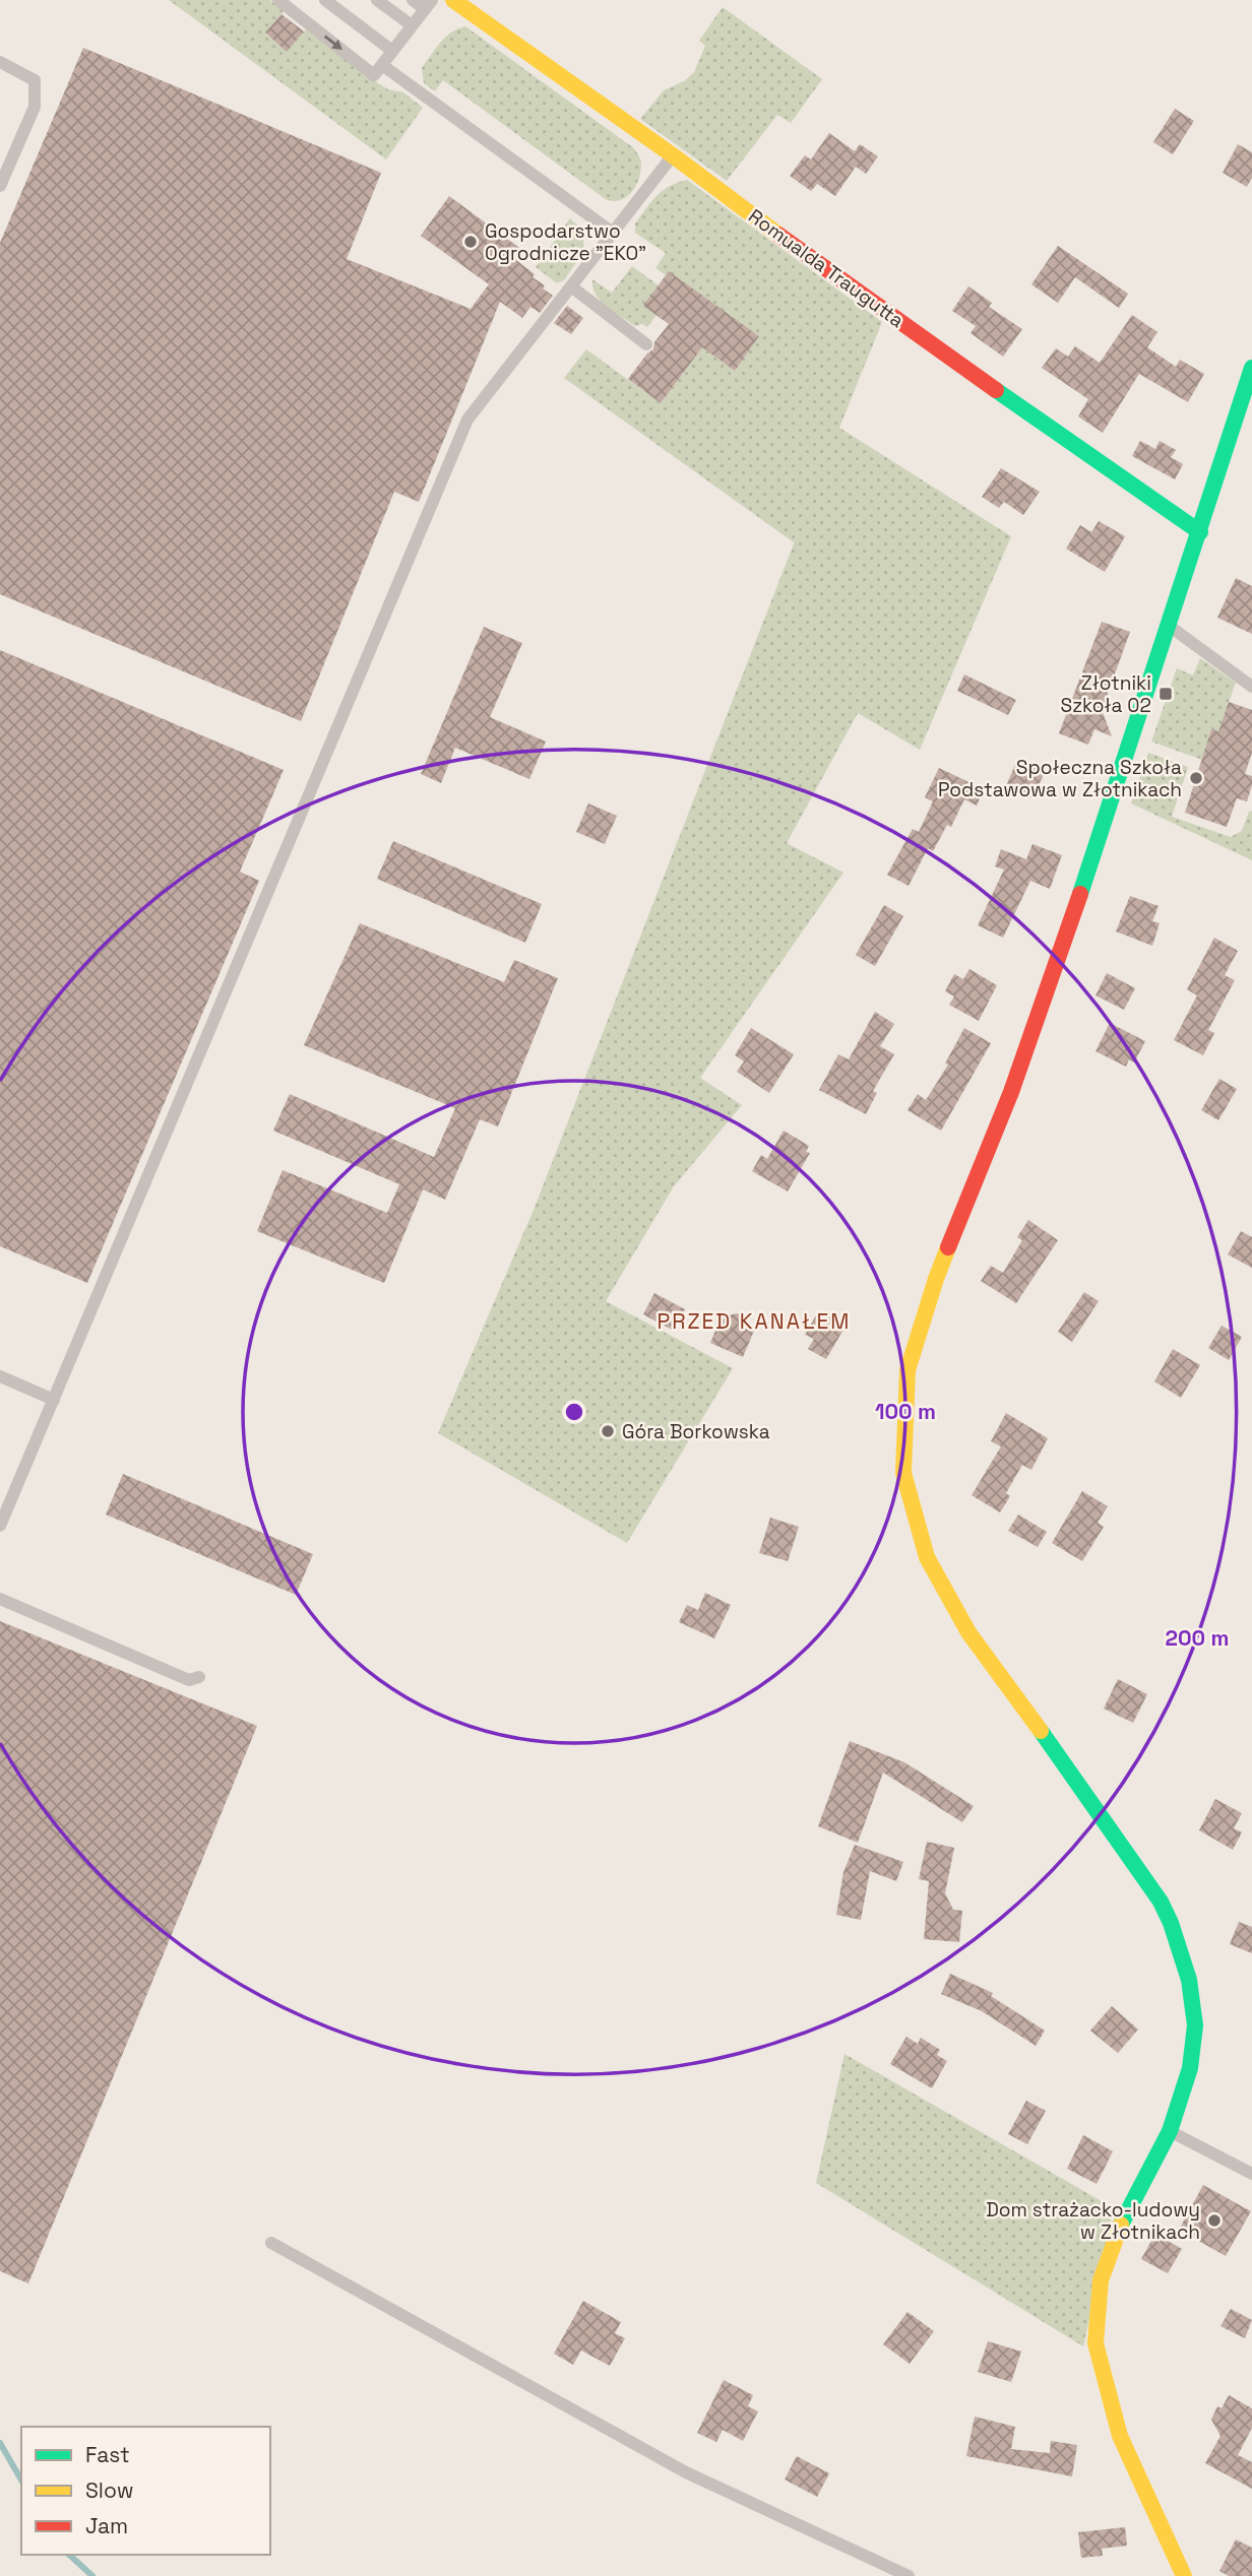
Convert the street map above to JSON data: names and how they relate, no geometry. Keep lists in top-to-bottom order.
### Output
{
  "streets": {
    "street": ["Romualda Traugutta"]
  },
  "districts": ["PRZED KANAŁEM"],
  "places": {
    "other": [
      "Gospodarstwo Ogrodnicze \"EKO\"",
      "Społeczna Szkoła Podstawowa w Złotnikach",
      "Góra Borkowska",
      "Dom strażacko-ludowy w Złotnikach"
    ],
    "transit": ["Złotniki Szkoła 02"]
  },
  "legend": ["Fast", "Slow", "Jam"],
  "rings": ["100 m", "200 m"]
}
